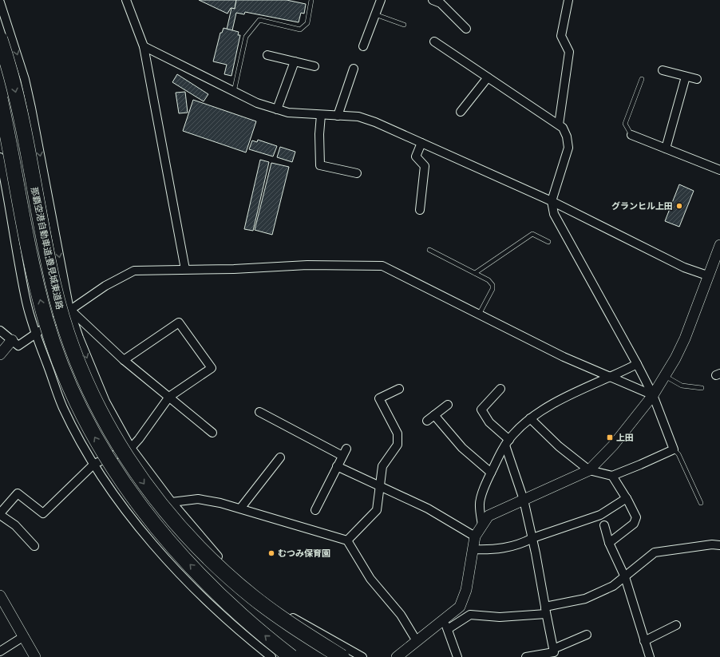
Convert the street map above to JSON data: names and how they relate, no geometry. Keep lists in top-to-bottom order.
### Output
{
  "streets": {
    "highway": ["那覇空港自動車道;豊見城東道路"]
  },
  "places": {
    "other": ["グランヒル上田", "むつみ保育園"],
    "transit": ["上田"]
  }
}
